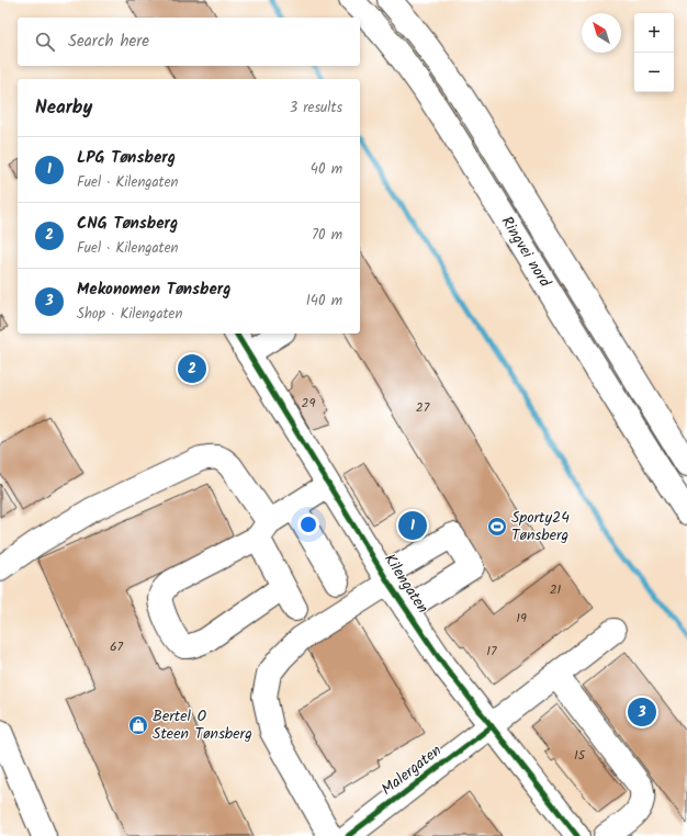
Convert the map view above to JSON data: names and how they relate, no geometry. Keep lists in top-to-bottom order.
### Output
{
  "streets": {
    "main road": ["Ringvei nord", "Kilengaten", "Malergaten"]
  },
  "crossings": [
    ["Kilengaten", "Malergaten"]
  ],
  "places": {
    "sports": ["Sporty24 Tønsberg"],
    "shop": ["Bertel O Steen Tønsberg"]
  },
  "house_numbers": [
    "29",
    "27",
    "21",
    "19",
    "67",
    "17",
    "15"
  ],
  "north": "top left",
  "page": {
    "map_buttons": ["+", "−"],
    "search": "Search here",
    "heading": ["Nearby", "3 results"],
    "list": [
      {
        "mark": "1",
        "name": "LPG Tønsberg",
        "note": "Fuel · Kilengaten",
        "value": "40 m"
      },
      {
        "mark": "2",
        "name": "CNG Tønsberg",
        "note": "Fuel · Kilengaten",
        "value": "70 m"
      },
      {
        "mark": "3",
        "name": "Mekonomen Tønsberg",
        "note": "Shop · Kilengaten",
        "value": "140 m"
      }
    ],
    "pins": ["2", "1", "3"]
  }
}
